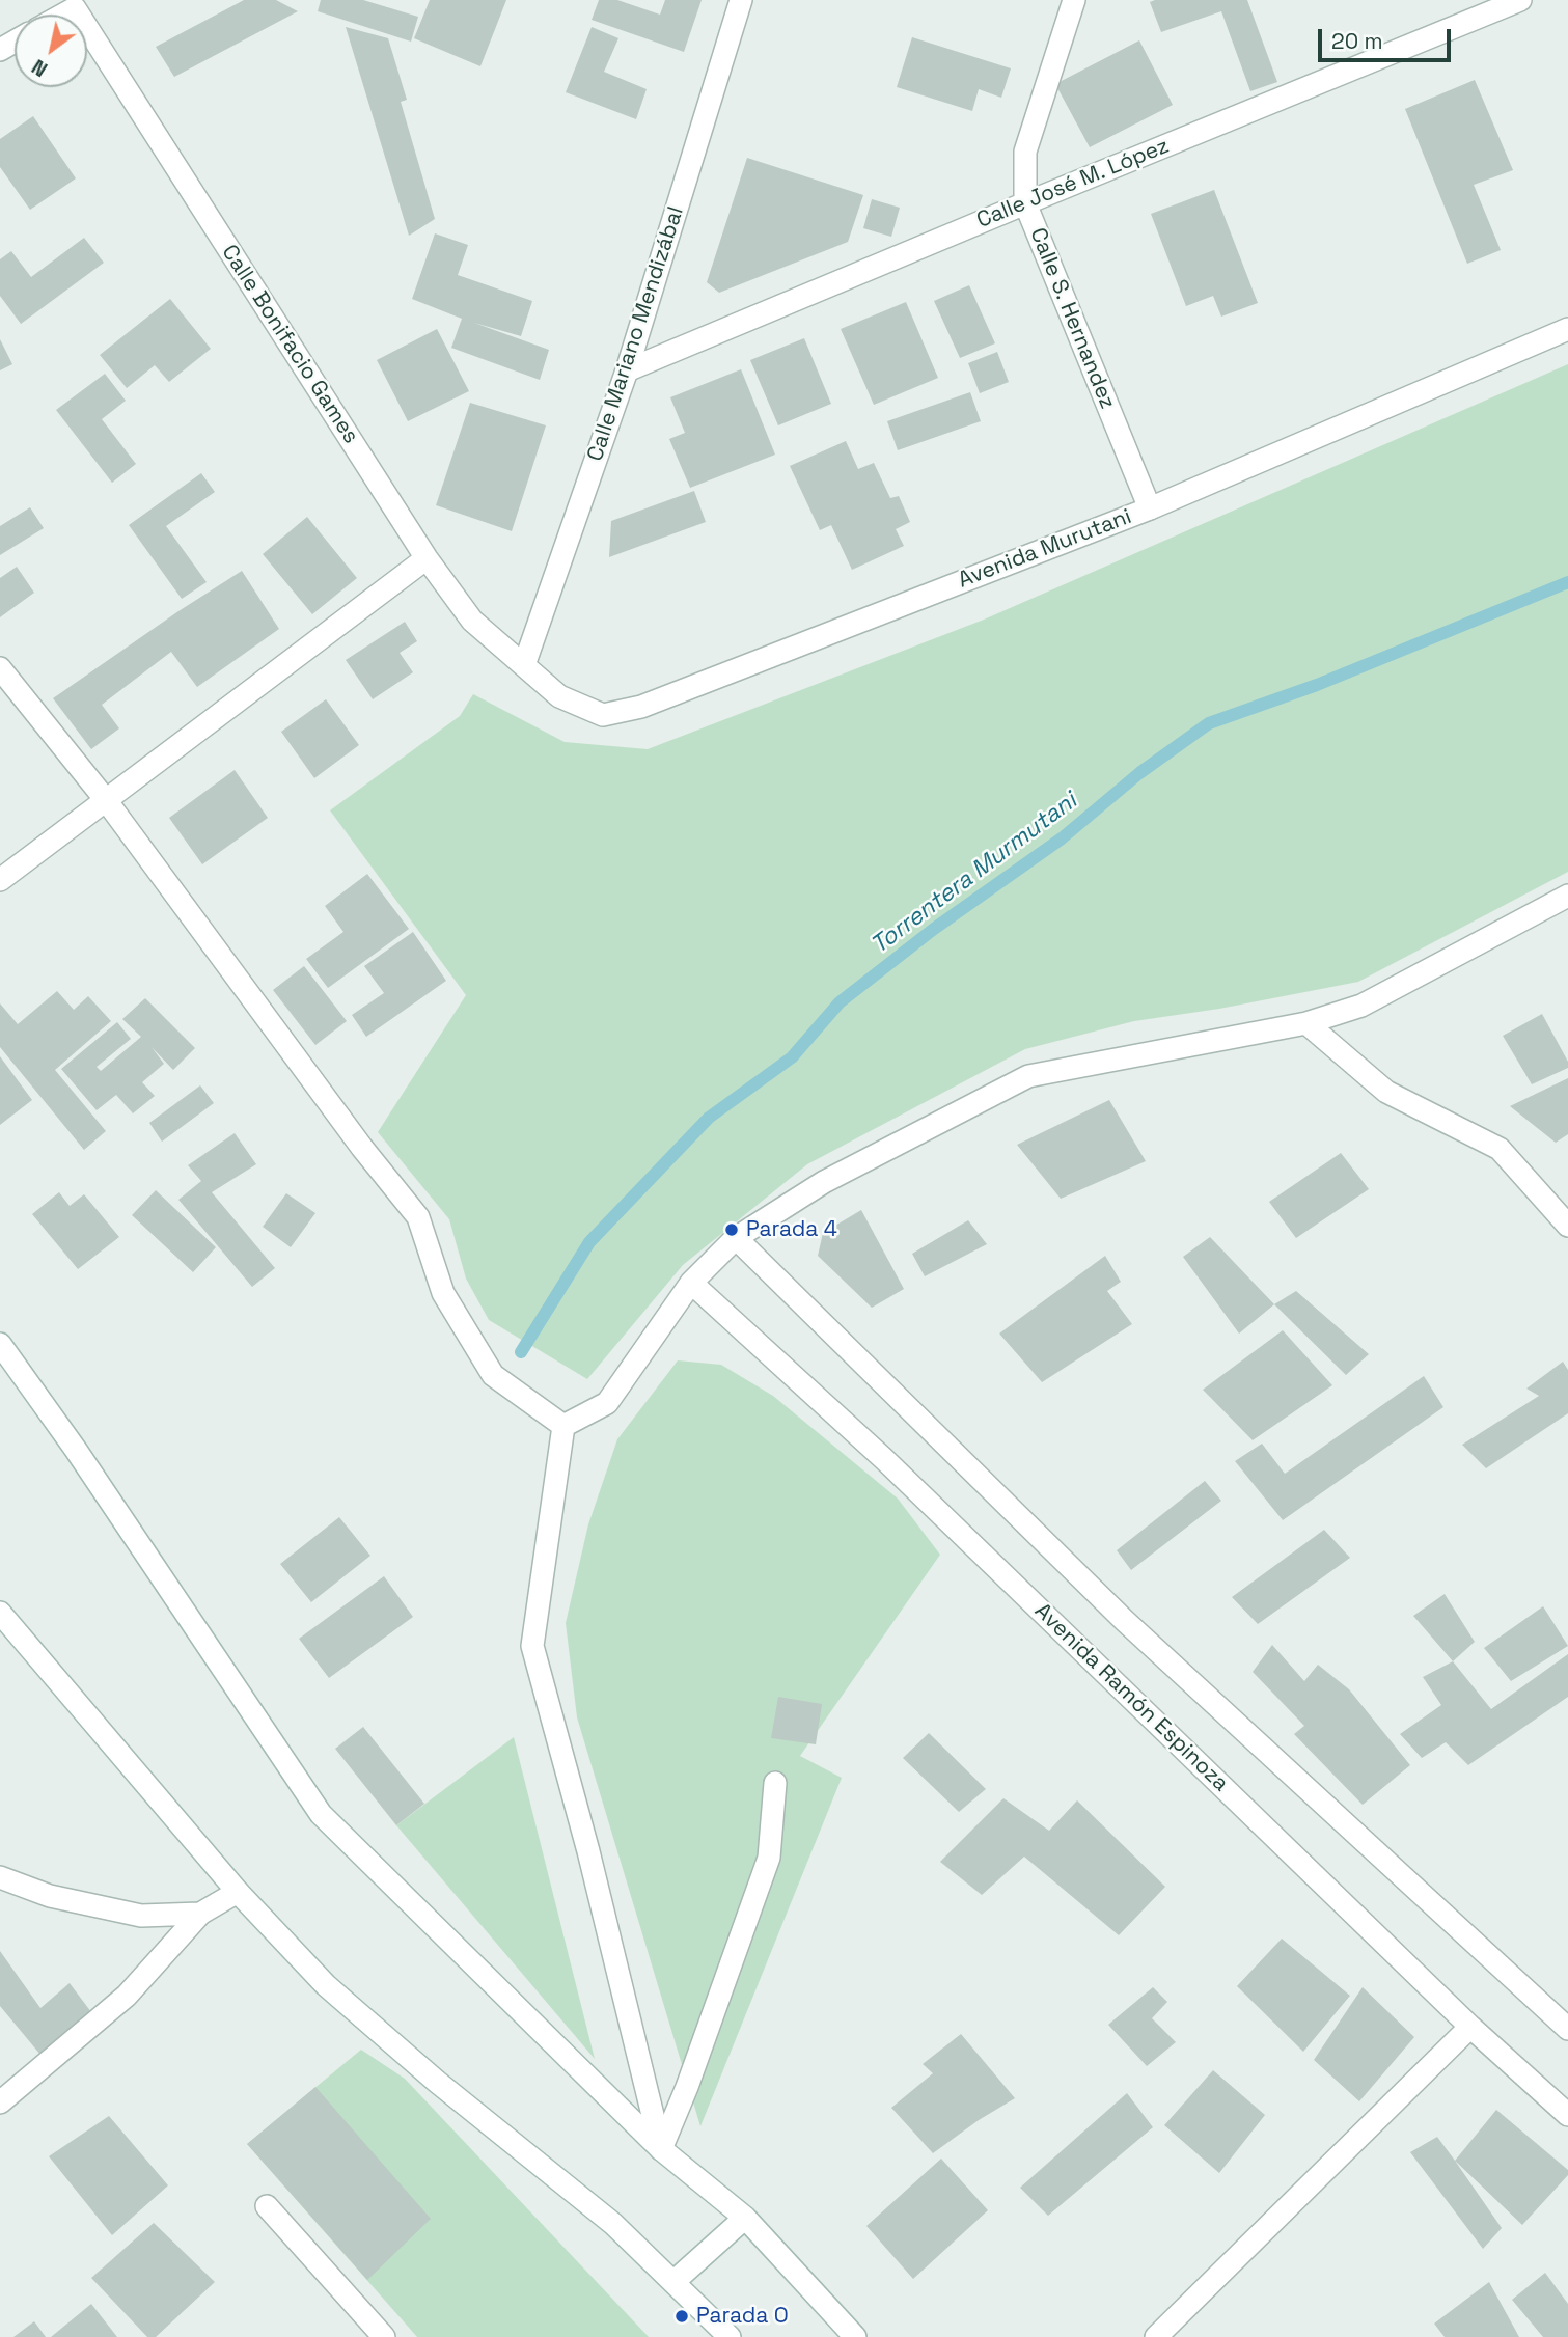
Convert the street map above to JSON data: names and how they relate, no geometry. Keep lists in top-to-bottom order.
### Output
{
  "streets": {
    "street": [
      "Calle José M. López",
      "Calle S. Hernandez",
      "Calle Mariano Mendizábal",
      "Calle Bonifacio Games",
      "Avenida Murutani",
      "Avenida Ramón Espinoza"
    ]
  },
  "crossings": [
    ["Calle José M. López", "Calle S. Hernandez"],
    ["Calle José M. López", "Calle Mariano Mendizábal"],
    ["Calle S. Hernandez", "Avenida Murutani"],
    ["Calle Mariano Mendizábal", "Calle Bonifacio Games"],
    ["Calle Mariano Mendizábal", "Avenida Murutani"],
    ["Calle Bonifacio Games", "Avenida Murutani"]
  ],
  "water": ["Torrentera Murmutani"],
  "places": ["Parada 4", "Parada O"],
  "scale_bar": "20 m",
  "north": "bottom left"
}
